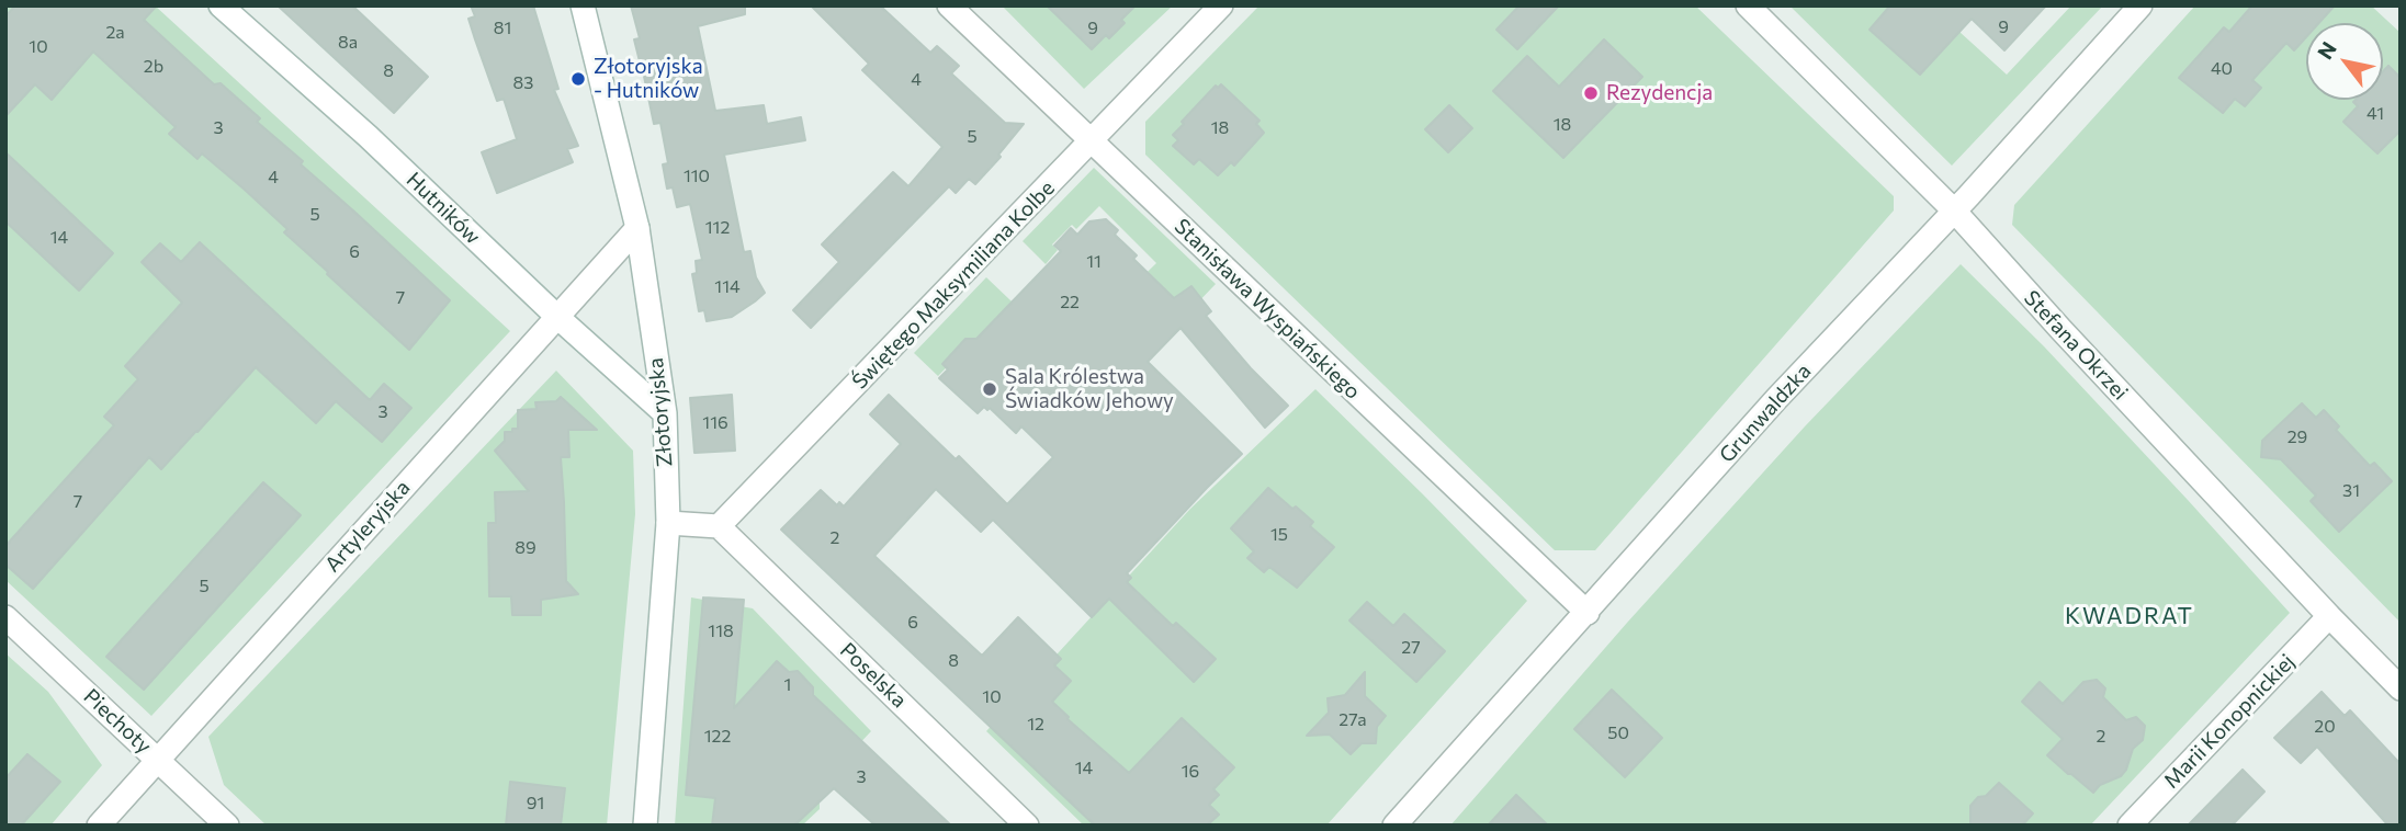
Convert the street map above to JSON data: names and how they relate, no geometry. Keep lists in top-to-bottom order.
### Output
{
  "streets": {
    "street": [
      "Hutników",
      "Świętego Maksymiliana Kolbe",
      "Stanisława Wyspiańskiego",
      "Stefana Okrzei",
      "Złotoryjska",
      "Grunwaldzka",
      "Artyleryjska",
      "Poselska",
      "Piechoty",
      "Marii Konopnickiej"
    ]
  },
  "crossings": [
    ["Hutników", "Złotoryjska"],
    ["Hutników", "Artyleryjska"],
    ["Świętego Maksymiliana Kolbe", "Stanisława Wyspiańskiego"],
    ["Świętego Maksymiliana Kolbe", "Poselska"],
    ["Stanisława Wyspiańskiego", "Grunwaldzka"],
    ["Stefana Okrzei", "Grunwaldzka"],
    ["Stefana Okrzei", "Marii Konopnickiej"],
    ["Złotoryjska", "Artyleryjska"],
    ["Artyleryjska", "Piechoty"]
  ],
  "districts": ["KWADRAT"],
  "places": ["Złotoryjska - Hutników", "Rezydencja", "Sala Królestwa Świadków Jehowy"],
  "house_numbers": [
    "9",
    "81",
    "9",
    "2a",
    "8a",
    "10",
    "2b",
    "40",
    "8",
    "4",
    "83",
    "41",
    "18",
    "3",
    "18",
    "5",
    "110",
    "4",
    "5",
    "112",
    "14",
    "6",
    "11",
    "114",
    "7",
    "22",
    "3",
    "116",
    "29",
    "31",
    "7",
    "15",
    "2",
    "89",
    "5",
    "6",
    "118",
    "27",
    "8",
    "1",
    "10",
    "27a",
    "12",
    "20",
    "50",
    "122",
    "2",
    "14",
    "16",
    "3",
    "91"
  ],
  "north": "top left"
}
